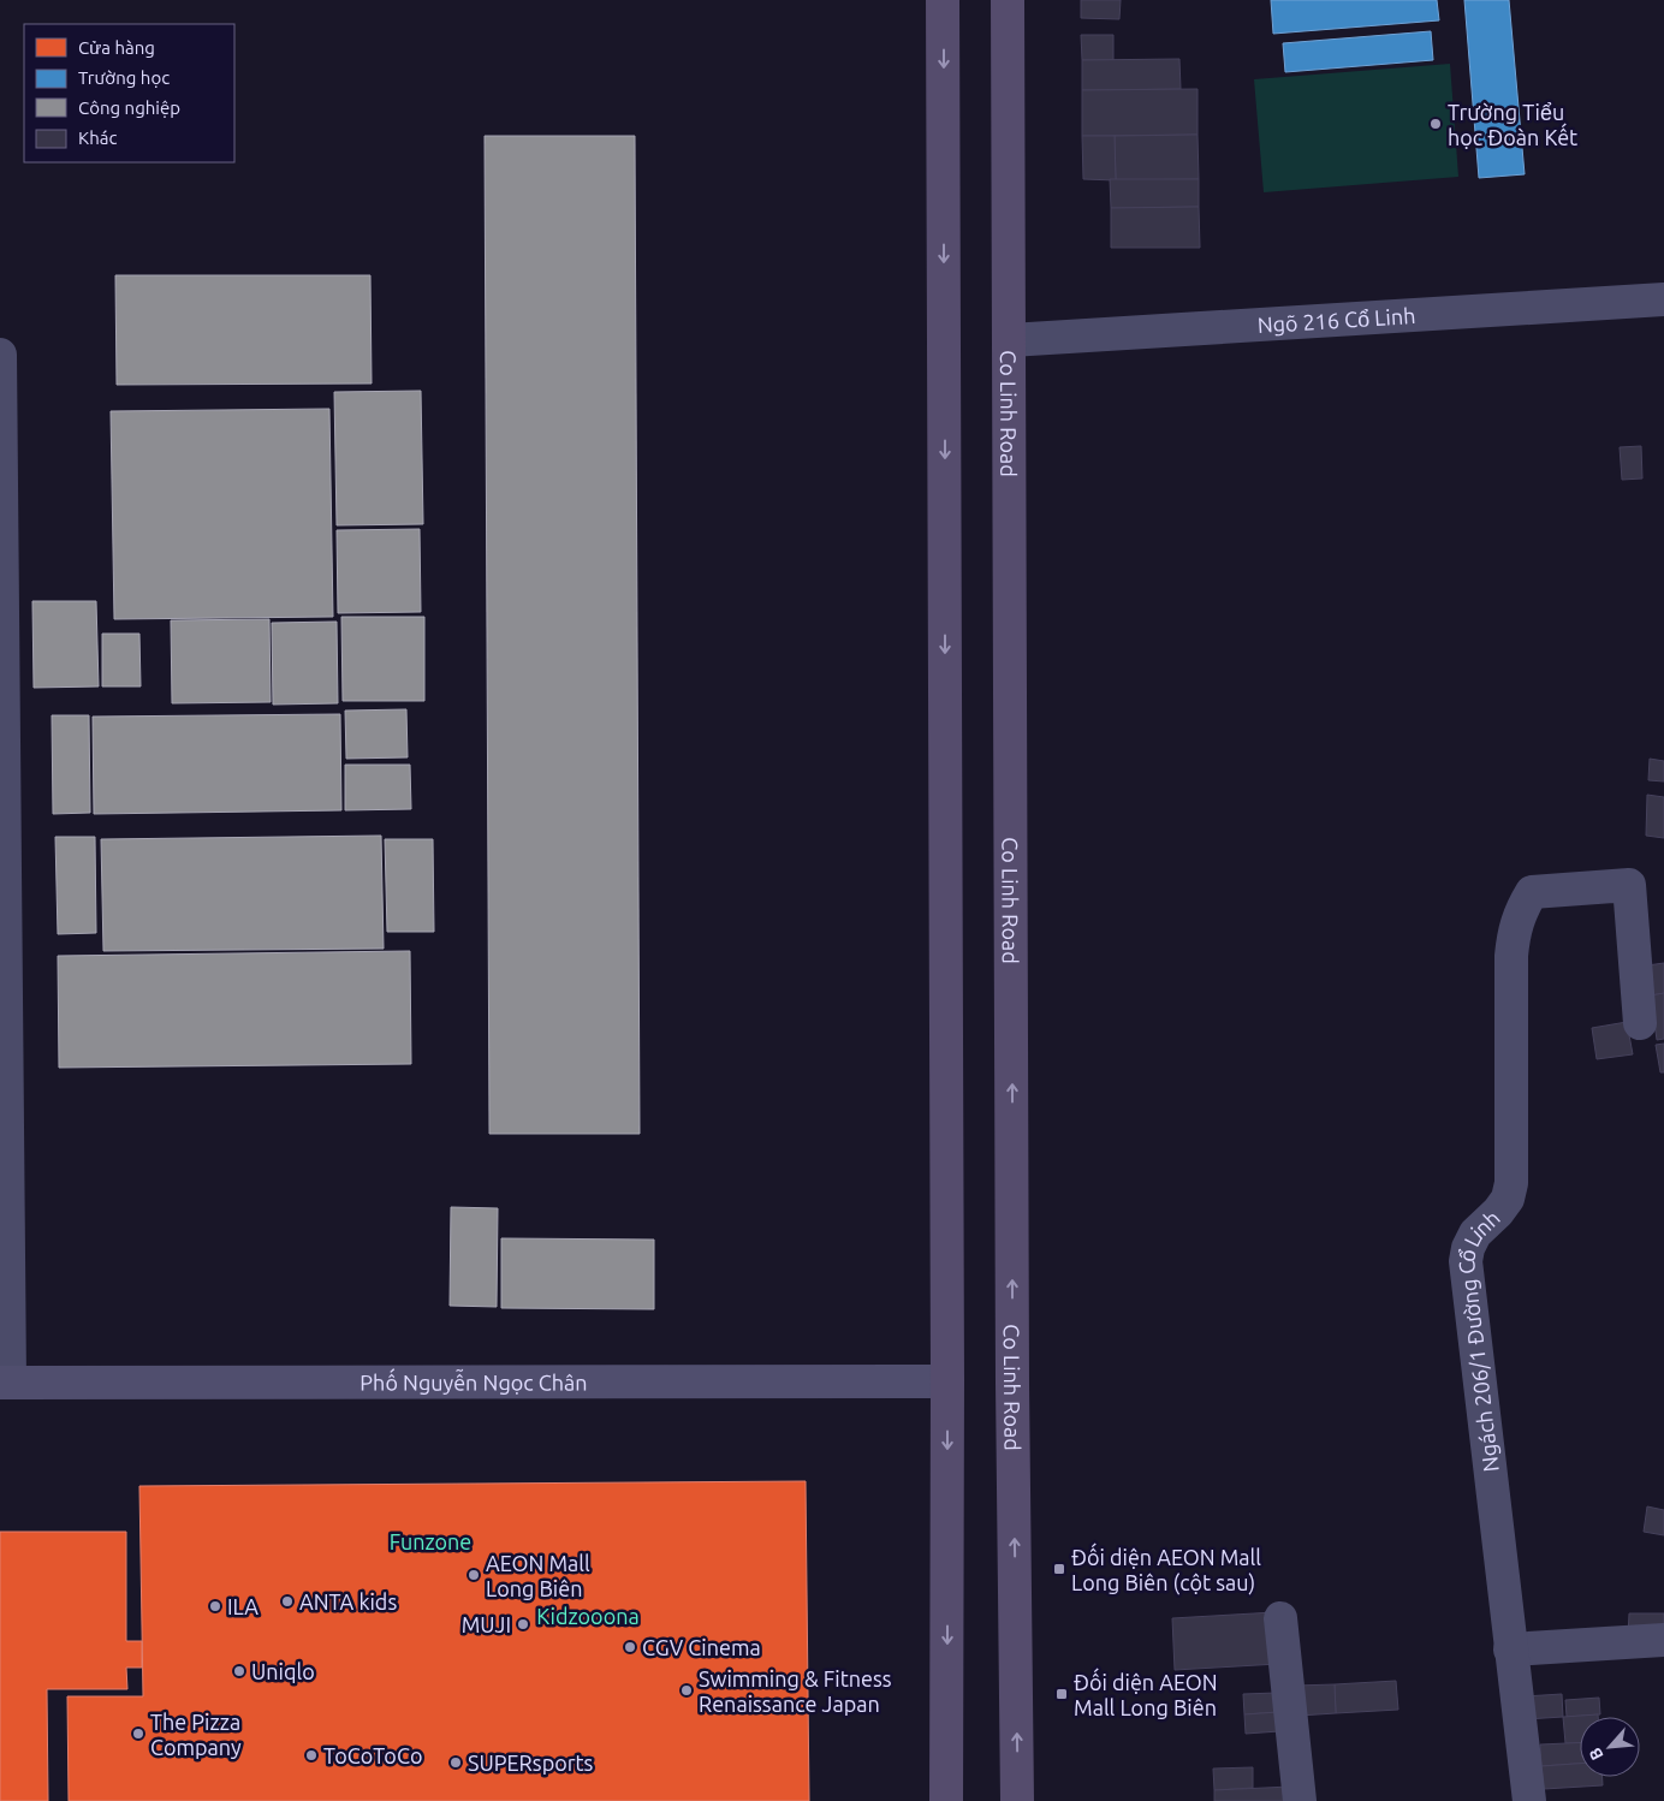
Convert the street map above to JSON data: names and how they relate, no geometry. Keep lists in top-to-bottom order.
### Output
{
  "streets": {
    "main road": ["Co Linh Road"],
    "street": ["Ngõ 216 Cổ Linh", "Ngách 206/1 Đường Cổ Linh", "Phố Nguyễn Ngọc Chân"]
  },
  "crossings": [
    ["Ngõ 216 Cổ Linh", "Co Linh Road"]
  ],
  "parks": ["Funzone", "Kidzooona"],
  "places": {
    "other": [
      "Trường Tiểu học Đoàn Kết",
      "AEON Mall Long Biên",
      "ANTA kids",
      "ILA",
      "MUJI",
      "CGV Cinema",
      "Uniqlo",
      "Swimming & Fitness Renaissance Japan",
      "The Pizza Company",
      "ToCoToCo",
      "SUPERsports"
    ],
    "transit": ["Đối diện AEON Mall Long Biên (cột sau)", "Đối diện AEON Mall Long Biên"]
  },
  "legend": [
    "Cửa hàng",
    "Trường học",
    "Công nghiệp",
    "Khác"
  ],
  "north": "bottom left"
}
